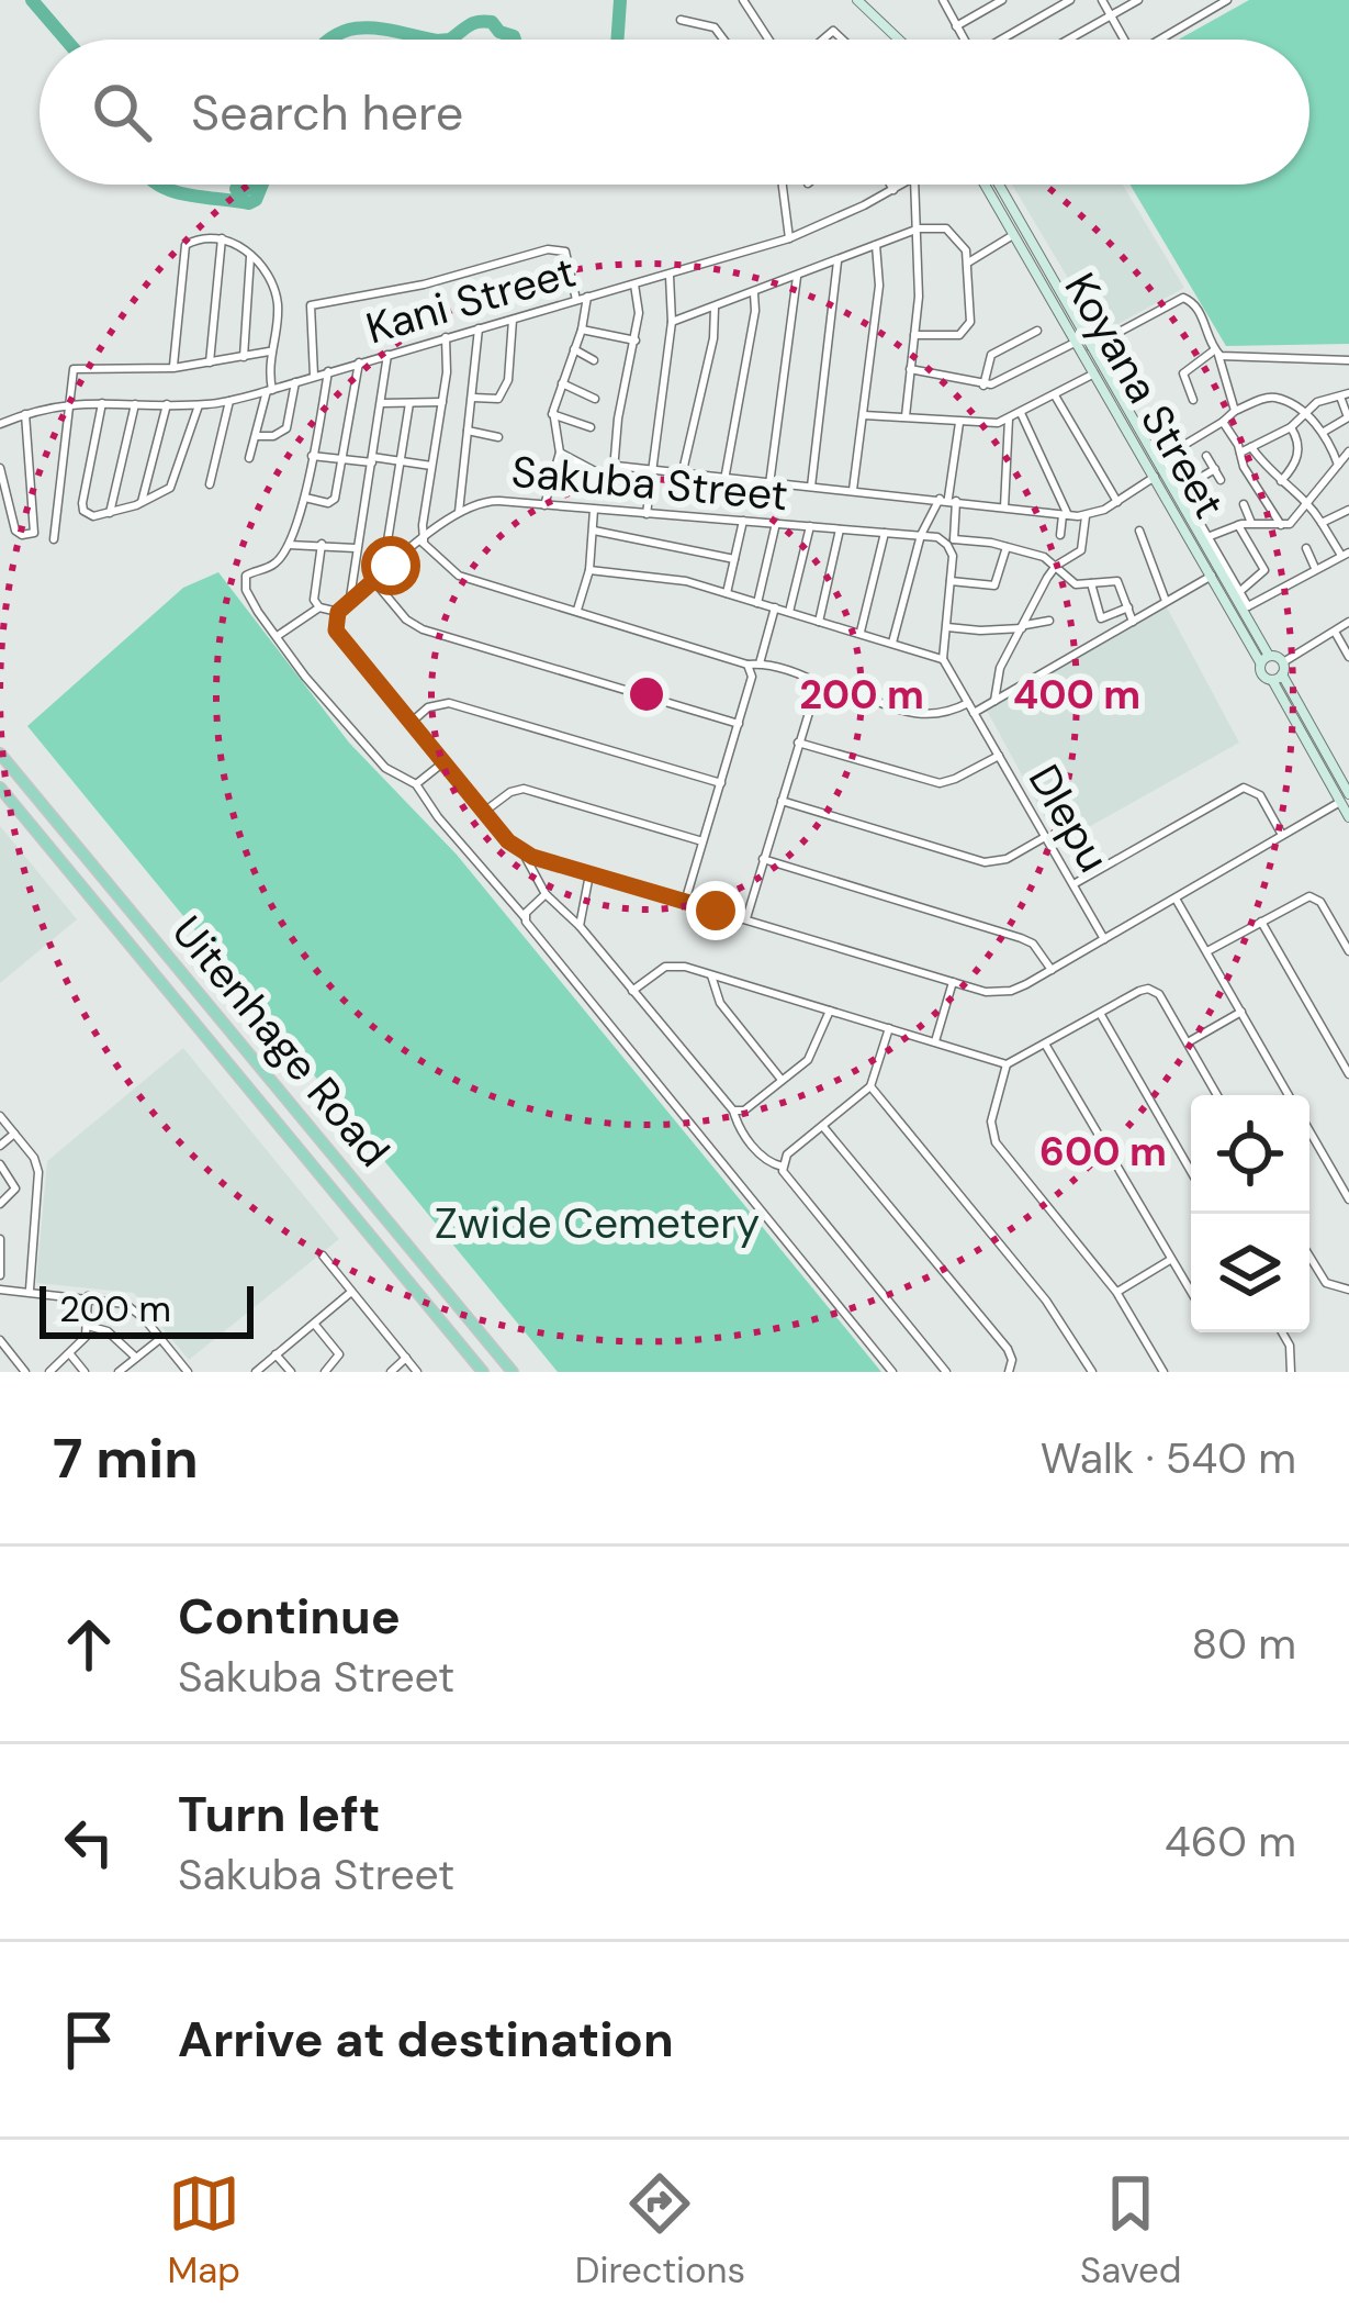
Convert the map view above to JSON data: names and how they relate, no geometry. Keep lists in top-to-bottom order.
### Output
{
  "streets": {
    "main road": ["Koyana Street", "Uitenhage Road"],
    "street": ["Kani Street", "Sakuba Street", "Dlepu"]
  },
  "parks": ["Zwide Cemetery"],
  "scale_bar": "200 m",
  "page": {
    "search": "Search here",
    "scale": "200 m",
    "heading": ["7 min", "Walk · 540 m"],
    "list": [
      ["Continue", "Sakuba Street", "80 m"],
      ["Turn left", "Sakuba Street", "460 m"],
      "Arrive at destination"
    ],
    "nav": ["Map", "Directions", "Saved"]
  },
  "rings": ["200 m", "400 m", "600 m"]
}
